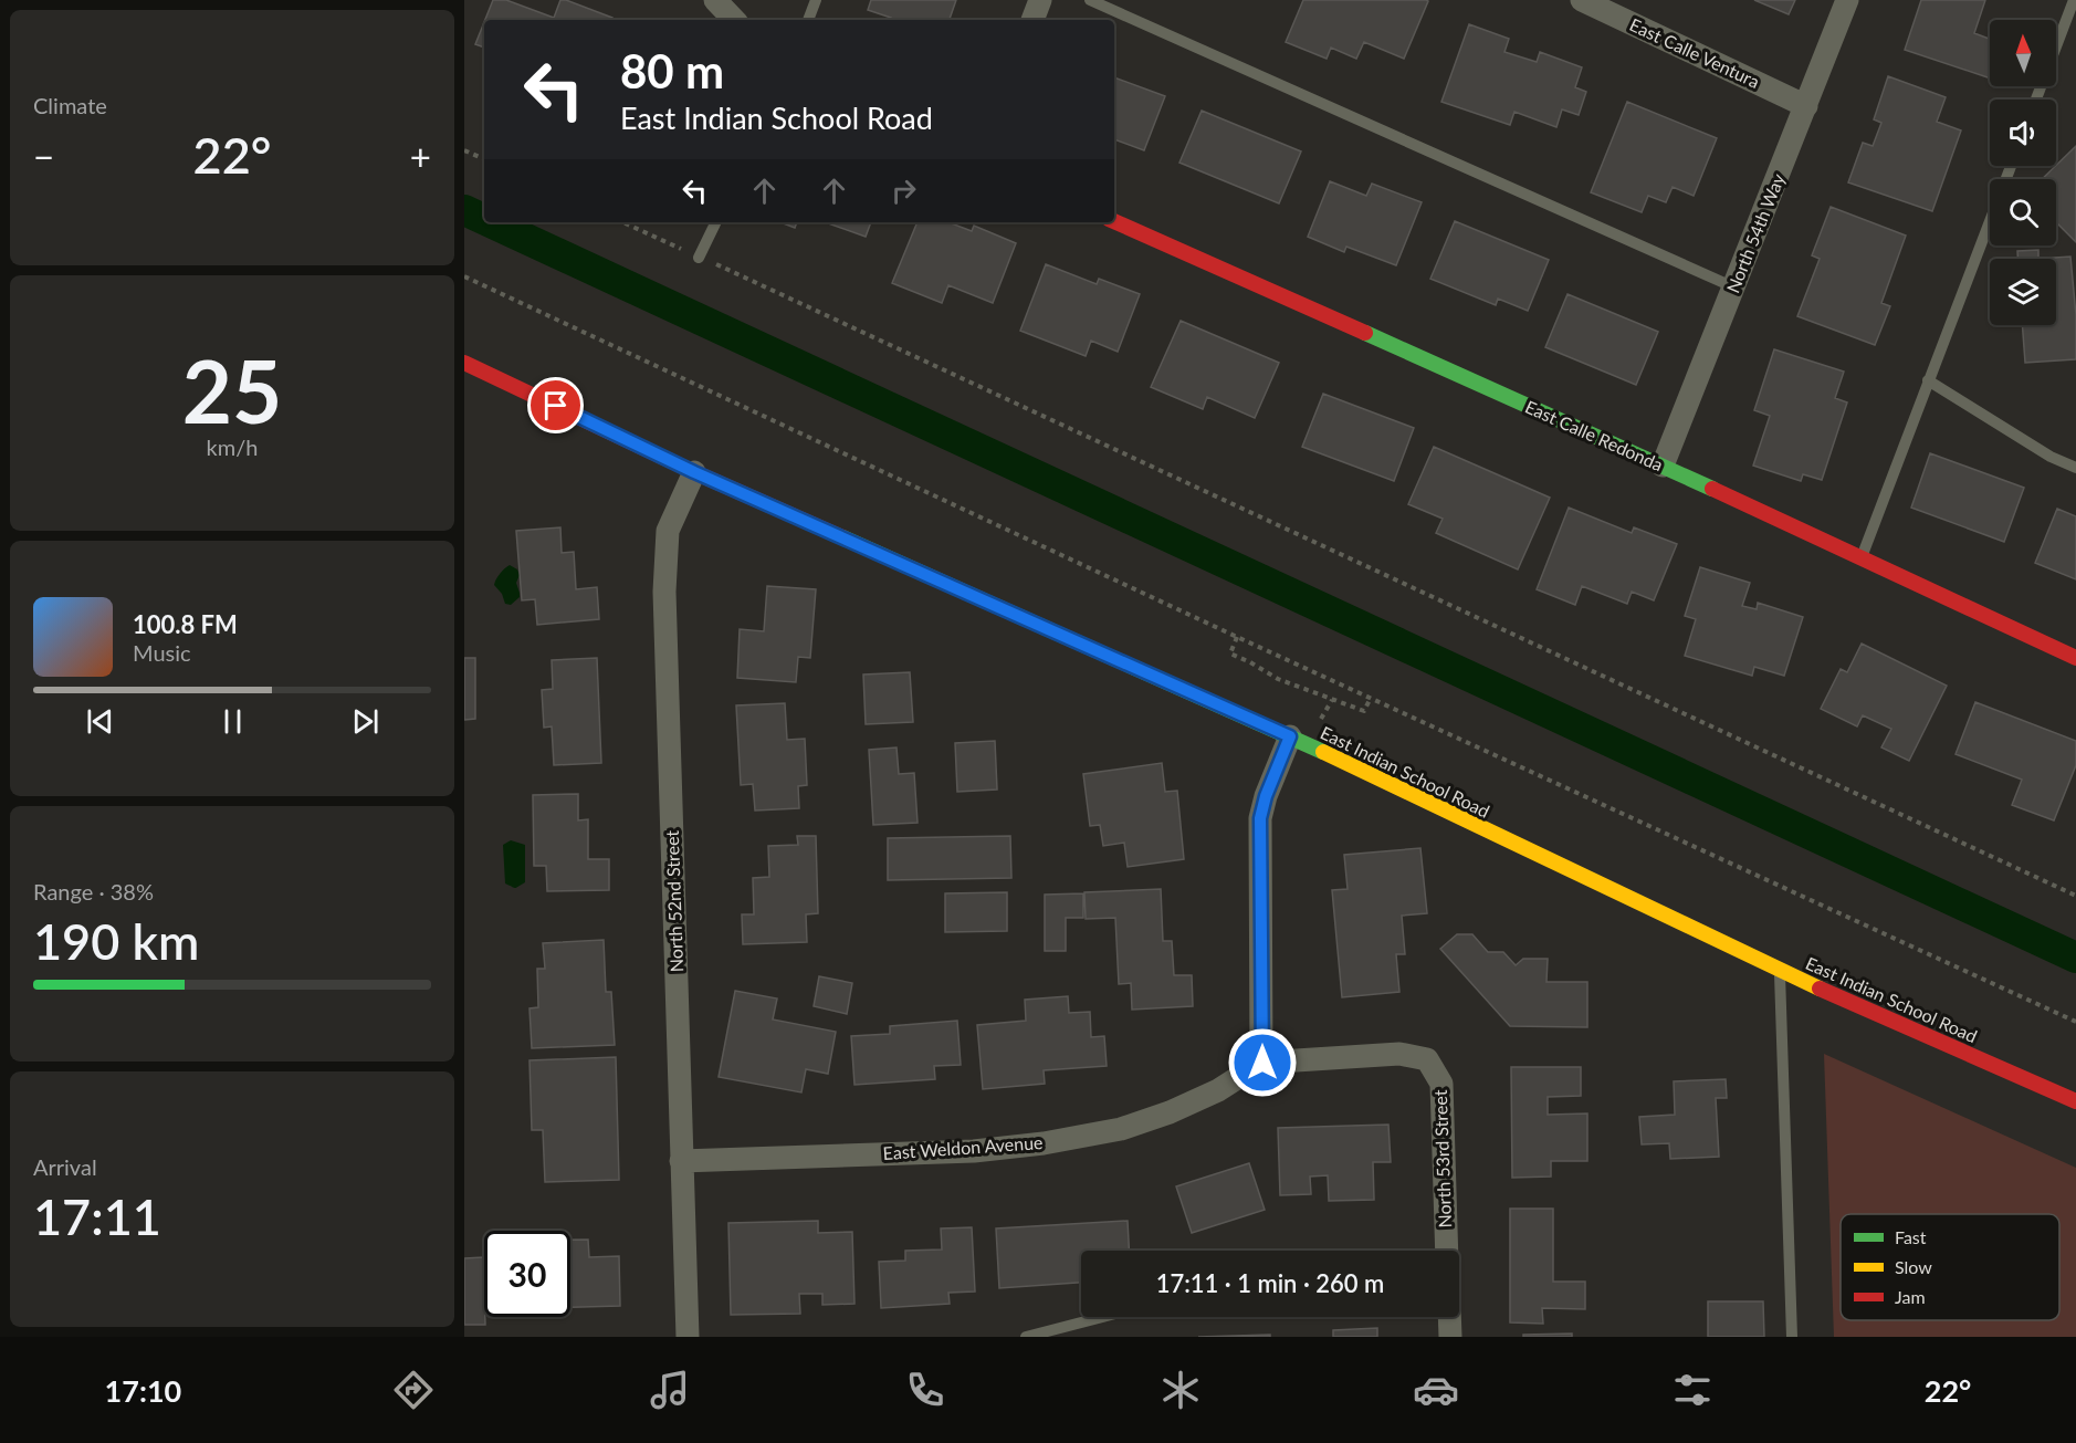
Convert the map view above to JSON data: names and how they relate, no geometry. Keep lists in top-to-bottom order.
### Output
{
  "streets": {
    "main road": ["East Calle Redonda", "East Indian School Road"],
    "street": [
      "East Calle Ventura",
      "North 54th Way",
      "North 52nd Street",
      "East Weldon Avenue",
      "North 53rd Street"
    ]
  },
  "crossings": [
    ["East Calle Ventura", "North 54th Way"],
    ["North 54th Way", "East Calle Redonda"],
    ["East Indian School Road", "North 52nd Street"],
    ["North 52nd Street", "East Weldon Avenue"],
    ["East Weldon Avenue", "North 53rd Street"]
  ],
  "legend": ["Fast", "Slow", "Jam"],
  "north": "top",
  "page": {
    "tile": [
      "Climate",
      ["25", "km/h"],
      ["Range · 38%", "190 km"],
      ["Arrival", "17:11"]
    ],
    "turn": ["80 m", "East Indian School Road"],
    "heat": ["−", "22°", "+"],
    "song": ["100.8 FM", "Music"],
    "limit": "30",
    "trip": "17:11 · 1 min · 260 m",
    "tabs": ["17:10", "22°"]
  }
}
